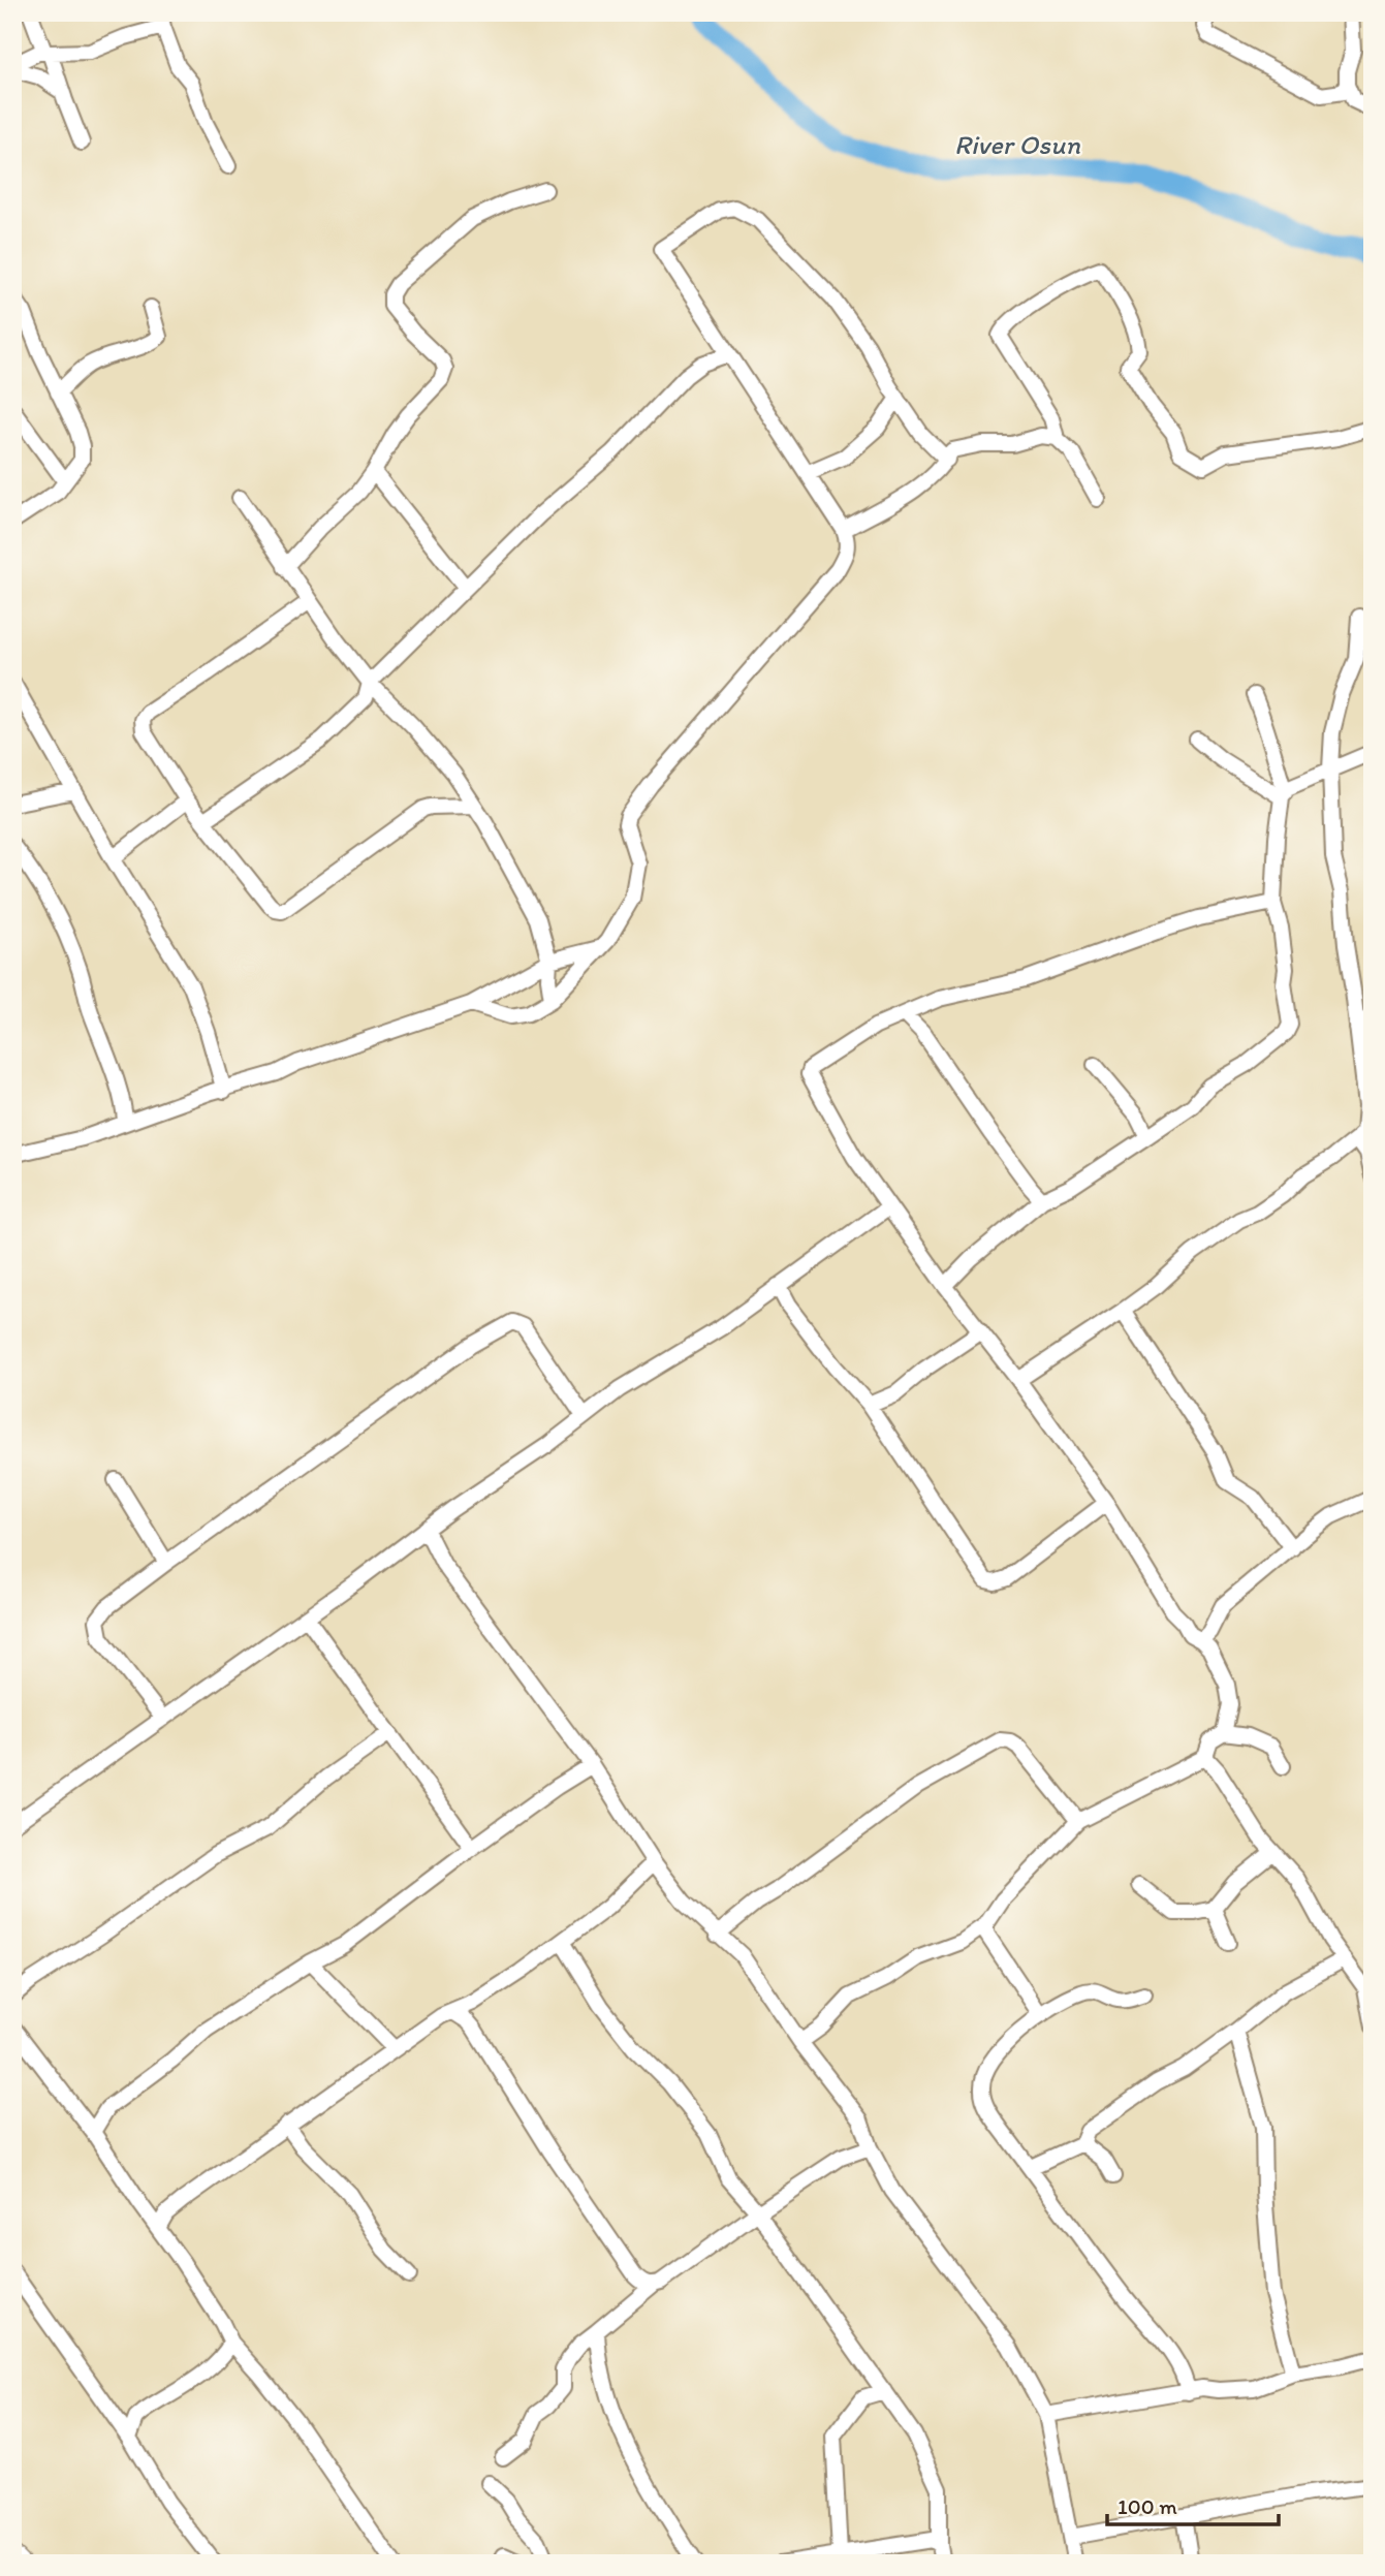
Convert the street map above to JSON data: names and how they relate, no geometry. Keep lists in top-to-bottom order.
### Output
{
  "water": ["River Osun"],
  "scale_bar": "100 m"
}
